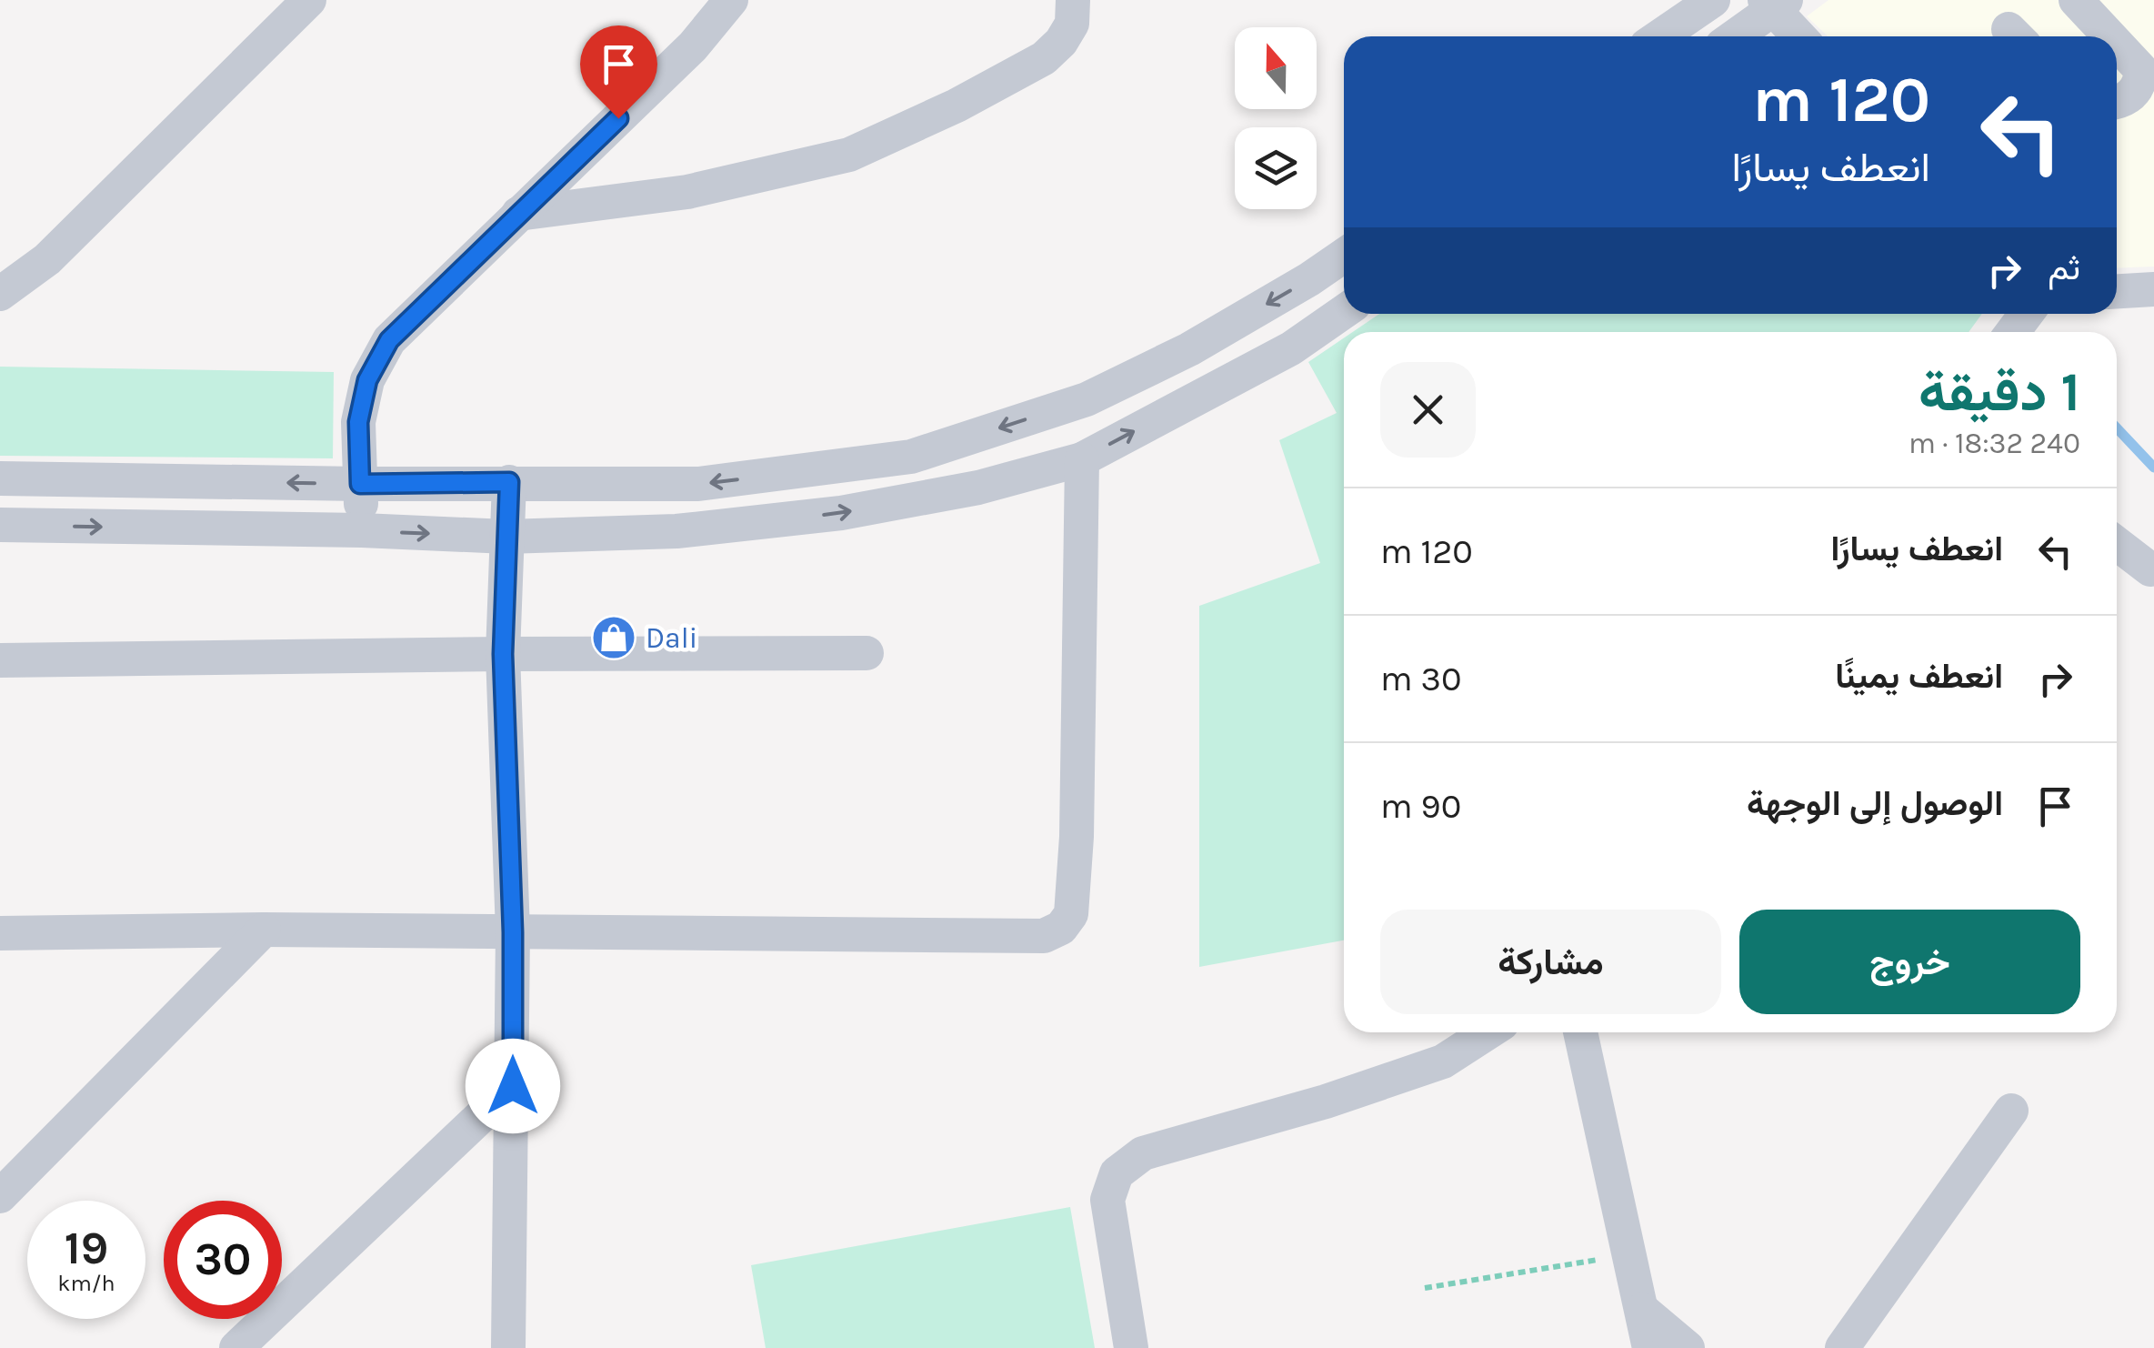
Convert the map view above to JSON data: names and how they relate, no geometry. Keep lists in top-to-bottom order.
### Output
{
  "places": {
    "shop": ["Dali"]
  },
  "north": "top",
  "page": {
    "turn": ["120 m", "انعطف يسارًا"],
    "then": "ثم",
    "heading": ["1 دقيقة", "240 m · 18:32"],
    "list": [
      {
        "name": "انعطف يسارًا",
        "value": "120 m"
      },
      {
        "name": "انعطف يمينًا",
        "value": "30 m"
      },
      {
        "name": "الوصول إلى الوجهة",
        "value": "90 m"
      }
    ],
    "buttons": ["خروج", "مشاركة"],
    "speed": "19 km/h",
    "limit": "30"
  }
}
